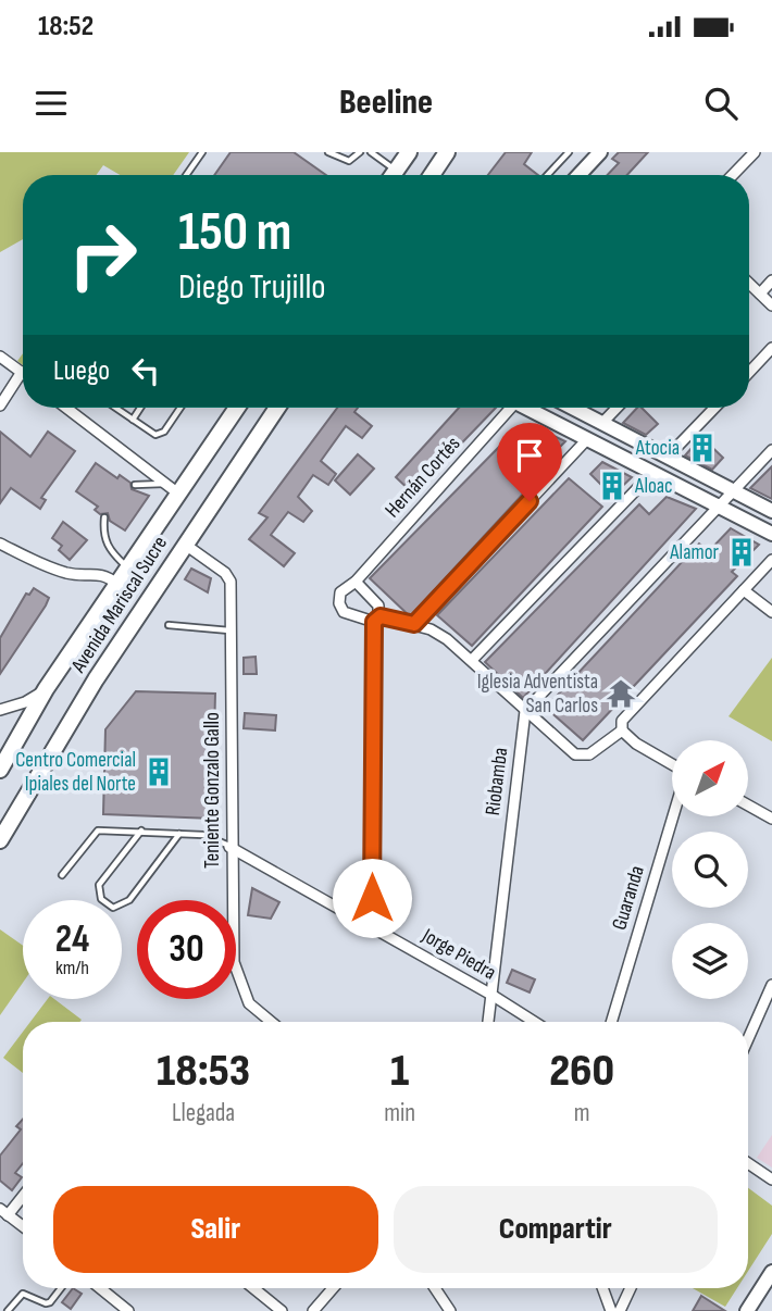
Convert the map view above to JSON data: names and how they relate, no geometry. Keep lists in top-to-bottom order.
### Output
{
  "streets": {
    "main road": ["Avenida Mariscal Sucre"],
    "street": [
      "Hernán Cortés",
      "Riobamba",
      "Teniente Gonzalo Gallo",
      "Guaranda",
      "Jorge Piedra"
    ]
  },
  "crossings": [
    ["Avenida Mariscal Sucre", "Teniente Gonzalo Gallo"],
    ["Riobamba", "Jorge Piedra"],
    ["Teniente Gonzalo Gallo", "Jorge Piedra"]
  ],
  "places": {
    "building": [
      "Atocia",
      "Aloac",
      "Alamor",
      "Centro Comercial Ipiales del Norte"
    ],
    "temple": ["Iglesia Adventista San Carlos"]
  },
  "north": "top right",
  "page": {
    "status": "18:52",
    "header": "Beeline",
    "turn": ["150 m", "Diego Trujillo"],
    "then": "Luego",
    "speed": "24 km/h",
    "limit": "30",
    "eta": [
      "18:53",
      "Llegada",
      "1",
      "min",
      "260",
      "m"
    ],
    "buttons": ["Salir", "Compartir"]
  }
}
